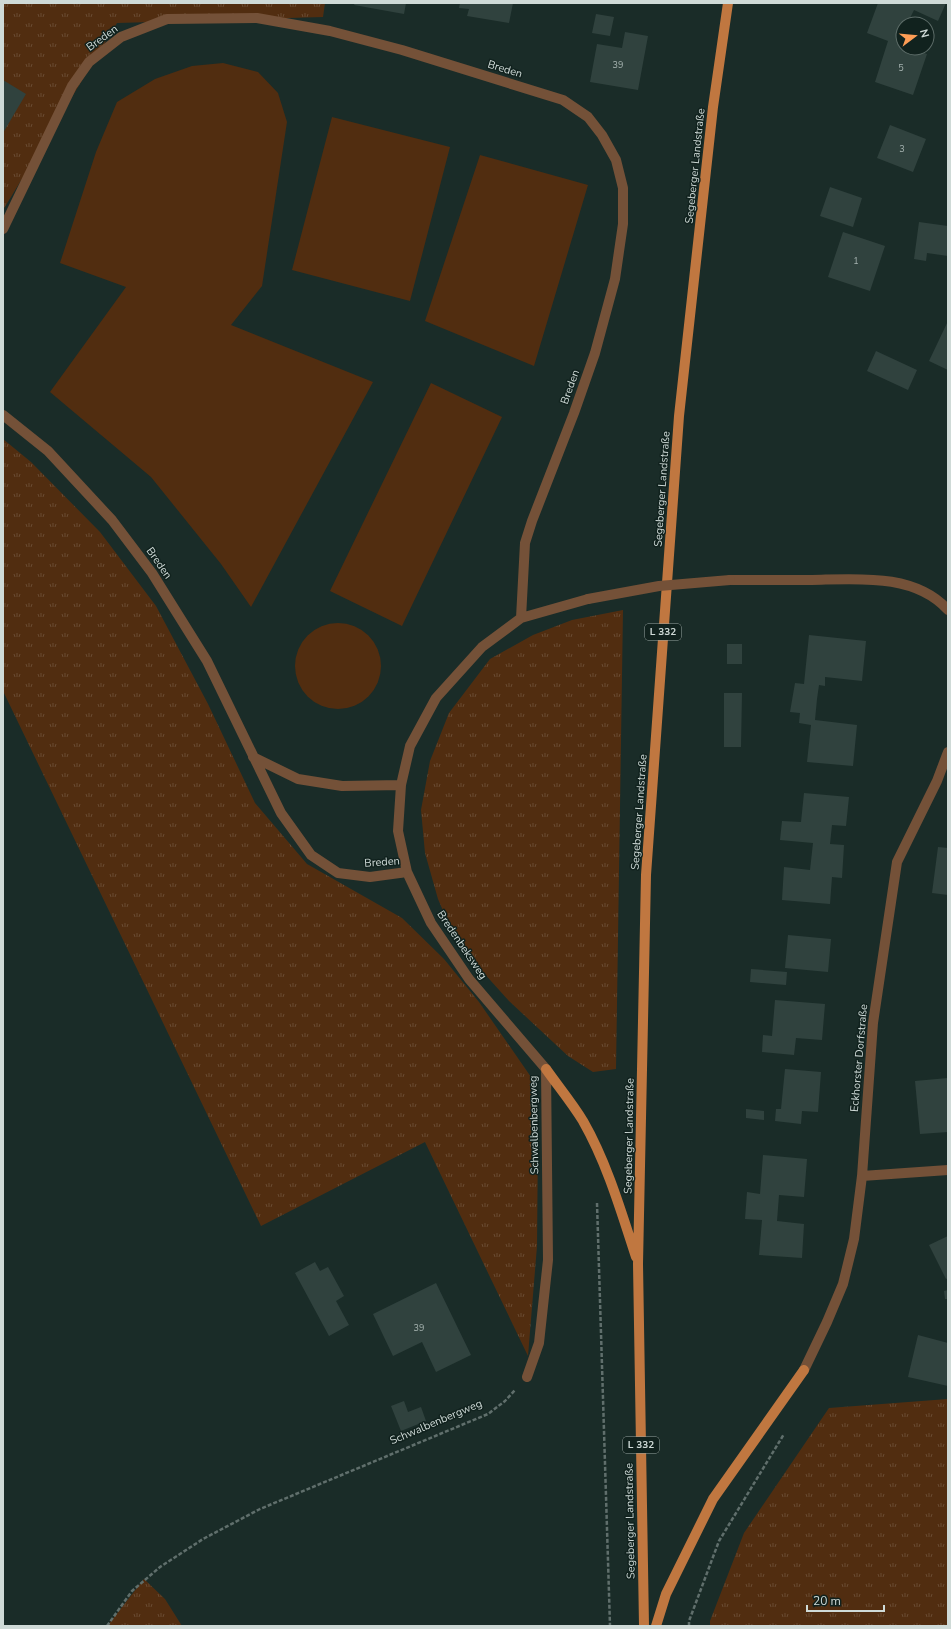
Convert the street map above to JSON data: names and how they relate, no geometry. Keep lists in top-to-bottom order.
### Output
{
  "streets": {
    "main road": ["Segeberger Landstraße", "L 332"],
    "street": [
      "Breden",
      "Bredenbeksweg",
      "Eckhorster Dorfstraße",
      "Schwalbenbergweg"
    ]
  },
  "crossings": [
    ["Breden", "Bredenbeksweg"],
    ["Bredenbeksweg", "Schwalbenbergweg"]
  ],
  "house_numbers": [
    "39",
    "5",
    "3",
    "1",
    "39"
  ],
  "scale_bar": "20 m",
  "north": "right"
}
